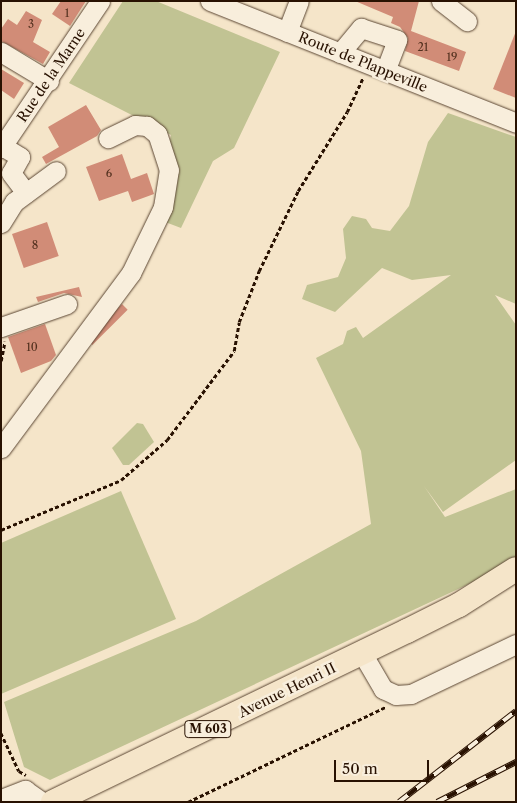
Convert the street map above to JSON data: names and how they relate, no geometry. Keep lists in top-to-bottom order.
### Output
{
  "streets": {
    "main road": ["Avenue Henri II", "M 603"],
    "street": ["Route de Plappeville", "Rue de la Marne"]
  },
  "house_numbers": [
    "1",
    "3",
    "21",
    "19",
    "6",
    "8",
    "10"
  ],
  "scale_bar": "50 m"
}
